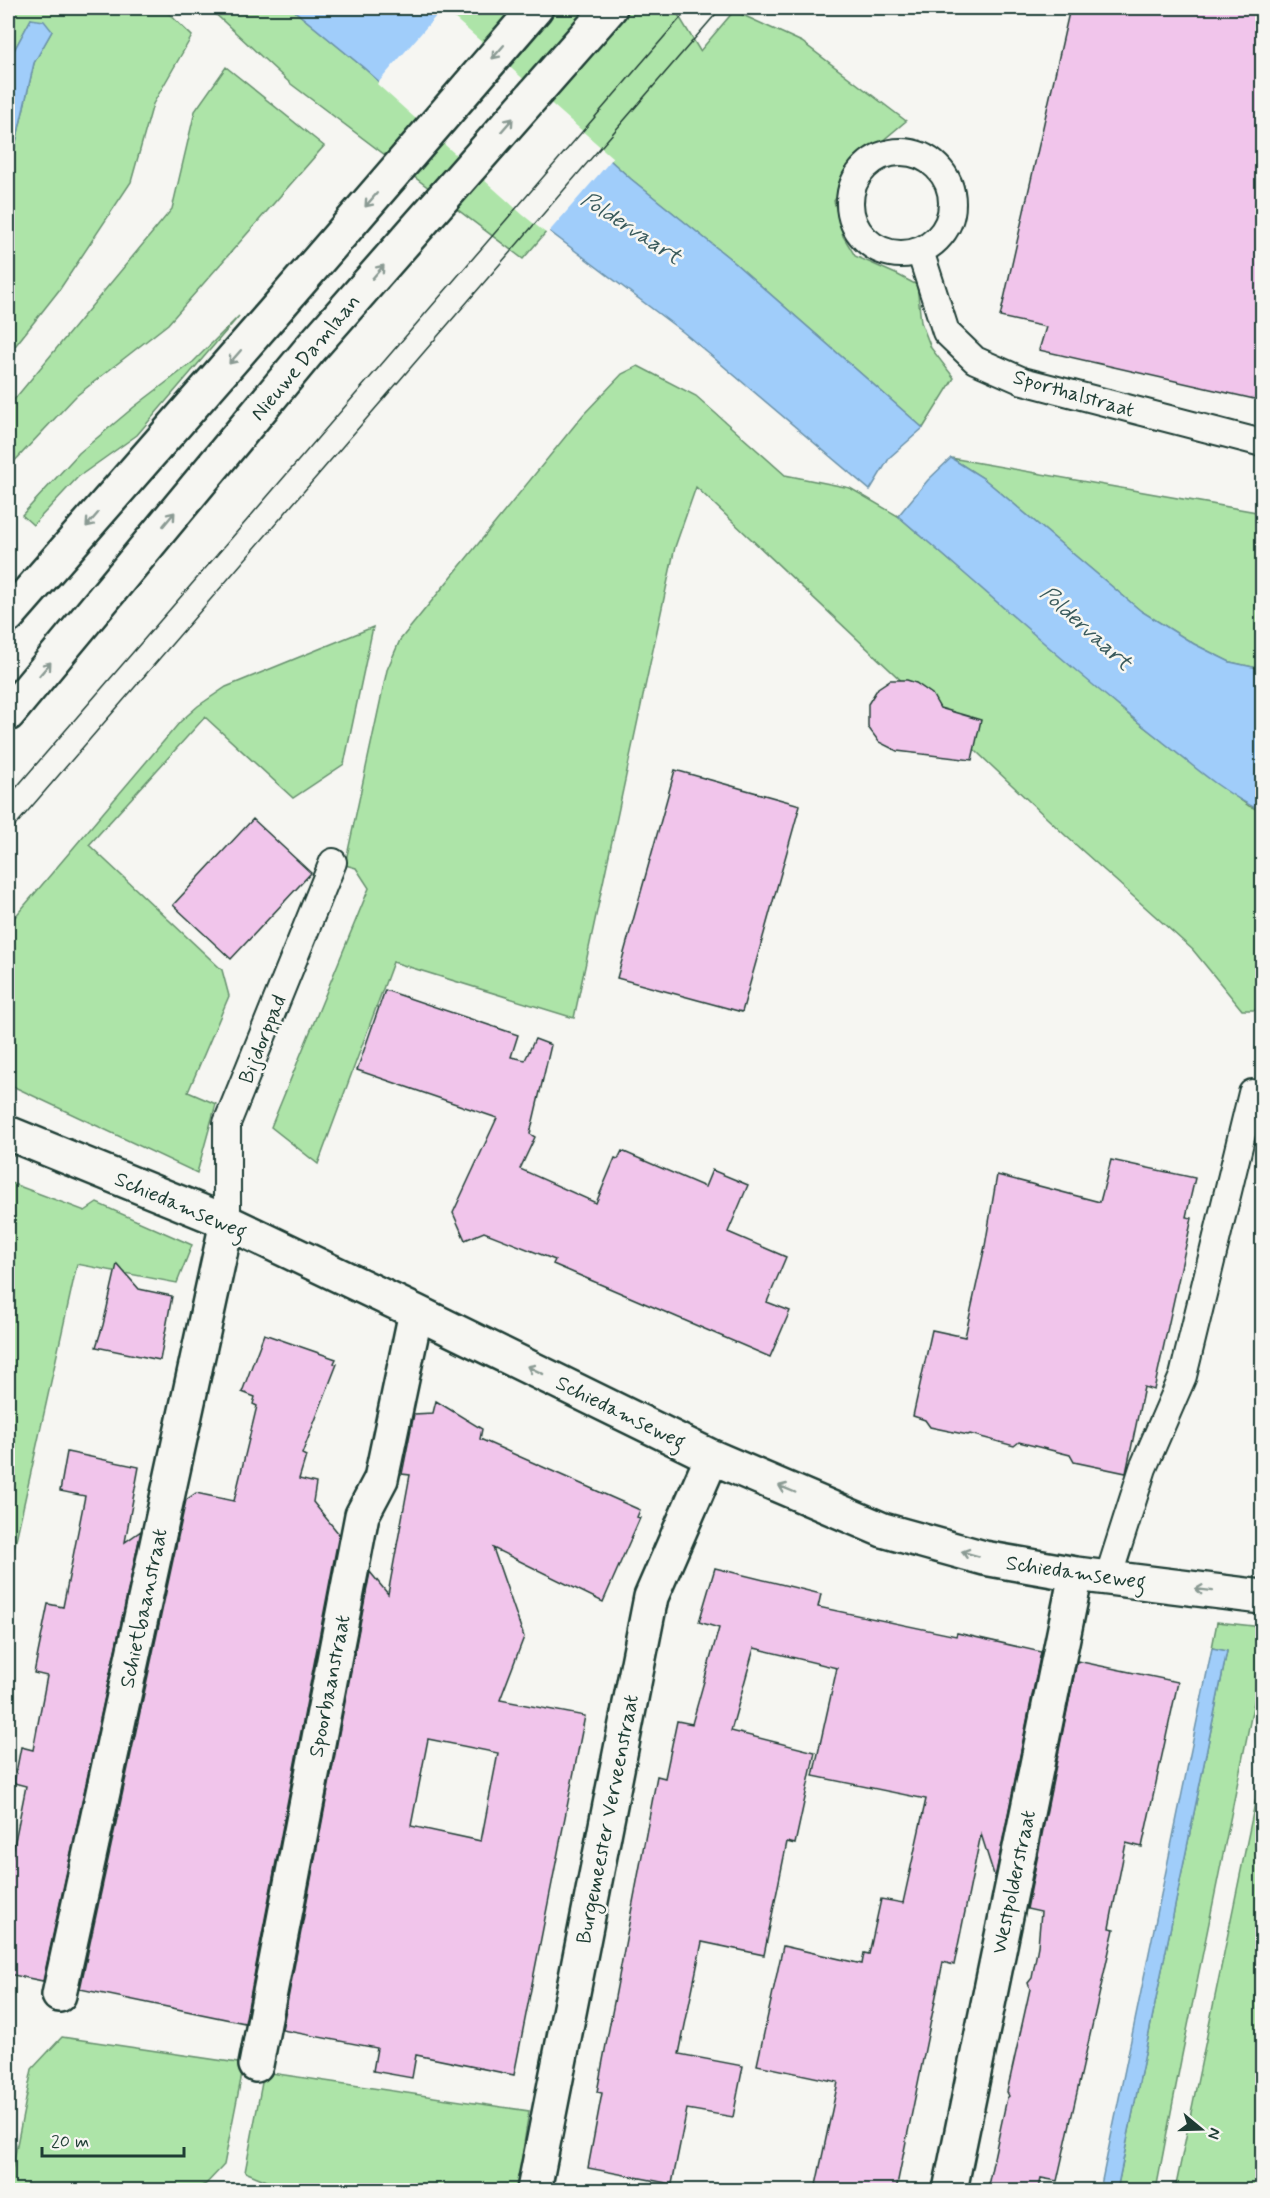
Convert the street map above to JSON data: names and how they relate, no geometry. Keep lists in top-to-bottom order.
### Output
{
  "streets": {
    "street": [
      "Nieuwe Damlaan",
      "Schiedamseweg",
      "Schietbaanstraat",
      "Spoorbaanstraat",
      "Burgemeester Verveenstraat",
      "Westpolderstraat"
    ],
    "lane": ["Sporthalstraat", "Bijdorppad"]
  },
  "crossings": [
    ["Bijdorppad", "Schiedamseweg"],
    ["Bijdorppad", "Schietbaanstraat"],
    ["Schiedamseweg", "Schietbaanstraat"],
    ["Schiedamseweg", "Spoorbaanstraat"],
    ["Schiedamseweg", "Burgemeester Verveenstraat"],
    ["Schiedamseweg", "Westpolderstraat"]
  ],
  "one_way": ["Schiedamseweg"],
  "water": ["Poldervaart"],
  "scale_bar": "20 m",
  "north": "right"
}
